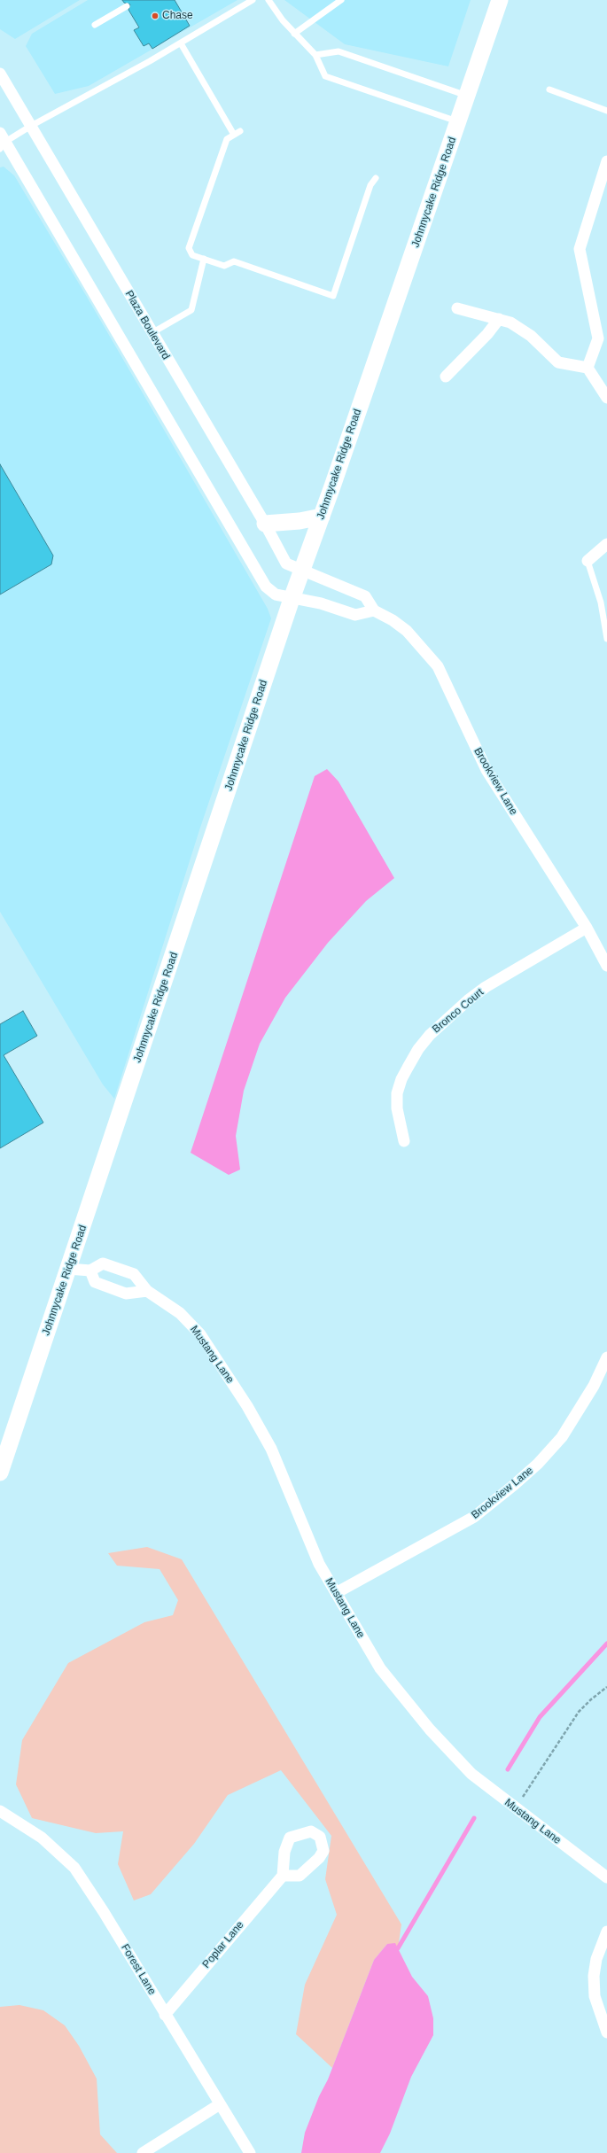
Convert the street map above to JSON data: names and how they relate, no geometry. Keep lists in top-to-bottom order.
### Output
{
  "streets": {
    "main road": ["Johnnycake Ridge Road"],
    "street": [
      "Plaza Boulevard",
      "Brookview Lane",
      "Bronco Court",
      "Mustang Lane",
      "Poplar Lane",
      "Forest Lane"
    ]
  },
  "crossings": [
    ["Johnnycake Ridge Road", "Plaza Boulevard"],
    ["Johnnycake Ridge Road", "Brookview Lane"],
    ["Johnnycake Ridge Road", "Mustang Lane"],
    ["Plaza Boulevard", "Brookview Lane"],
    ["Brookview Lane", "Bronco Court"],
    ["Brookview Lane", "Mustang Lane"],
    ["Poplar Lane", "Forest Lane"]
  ],
  "places": ["Chase"]
}
